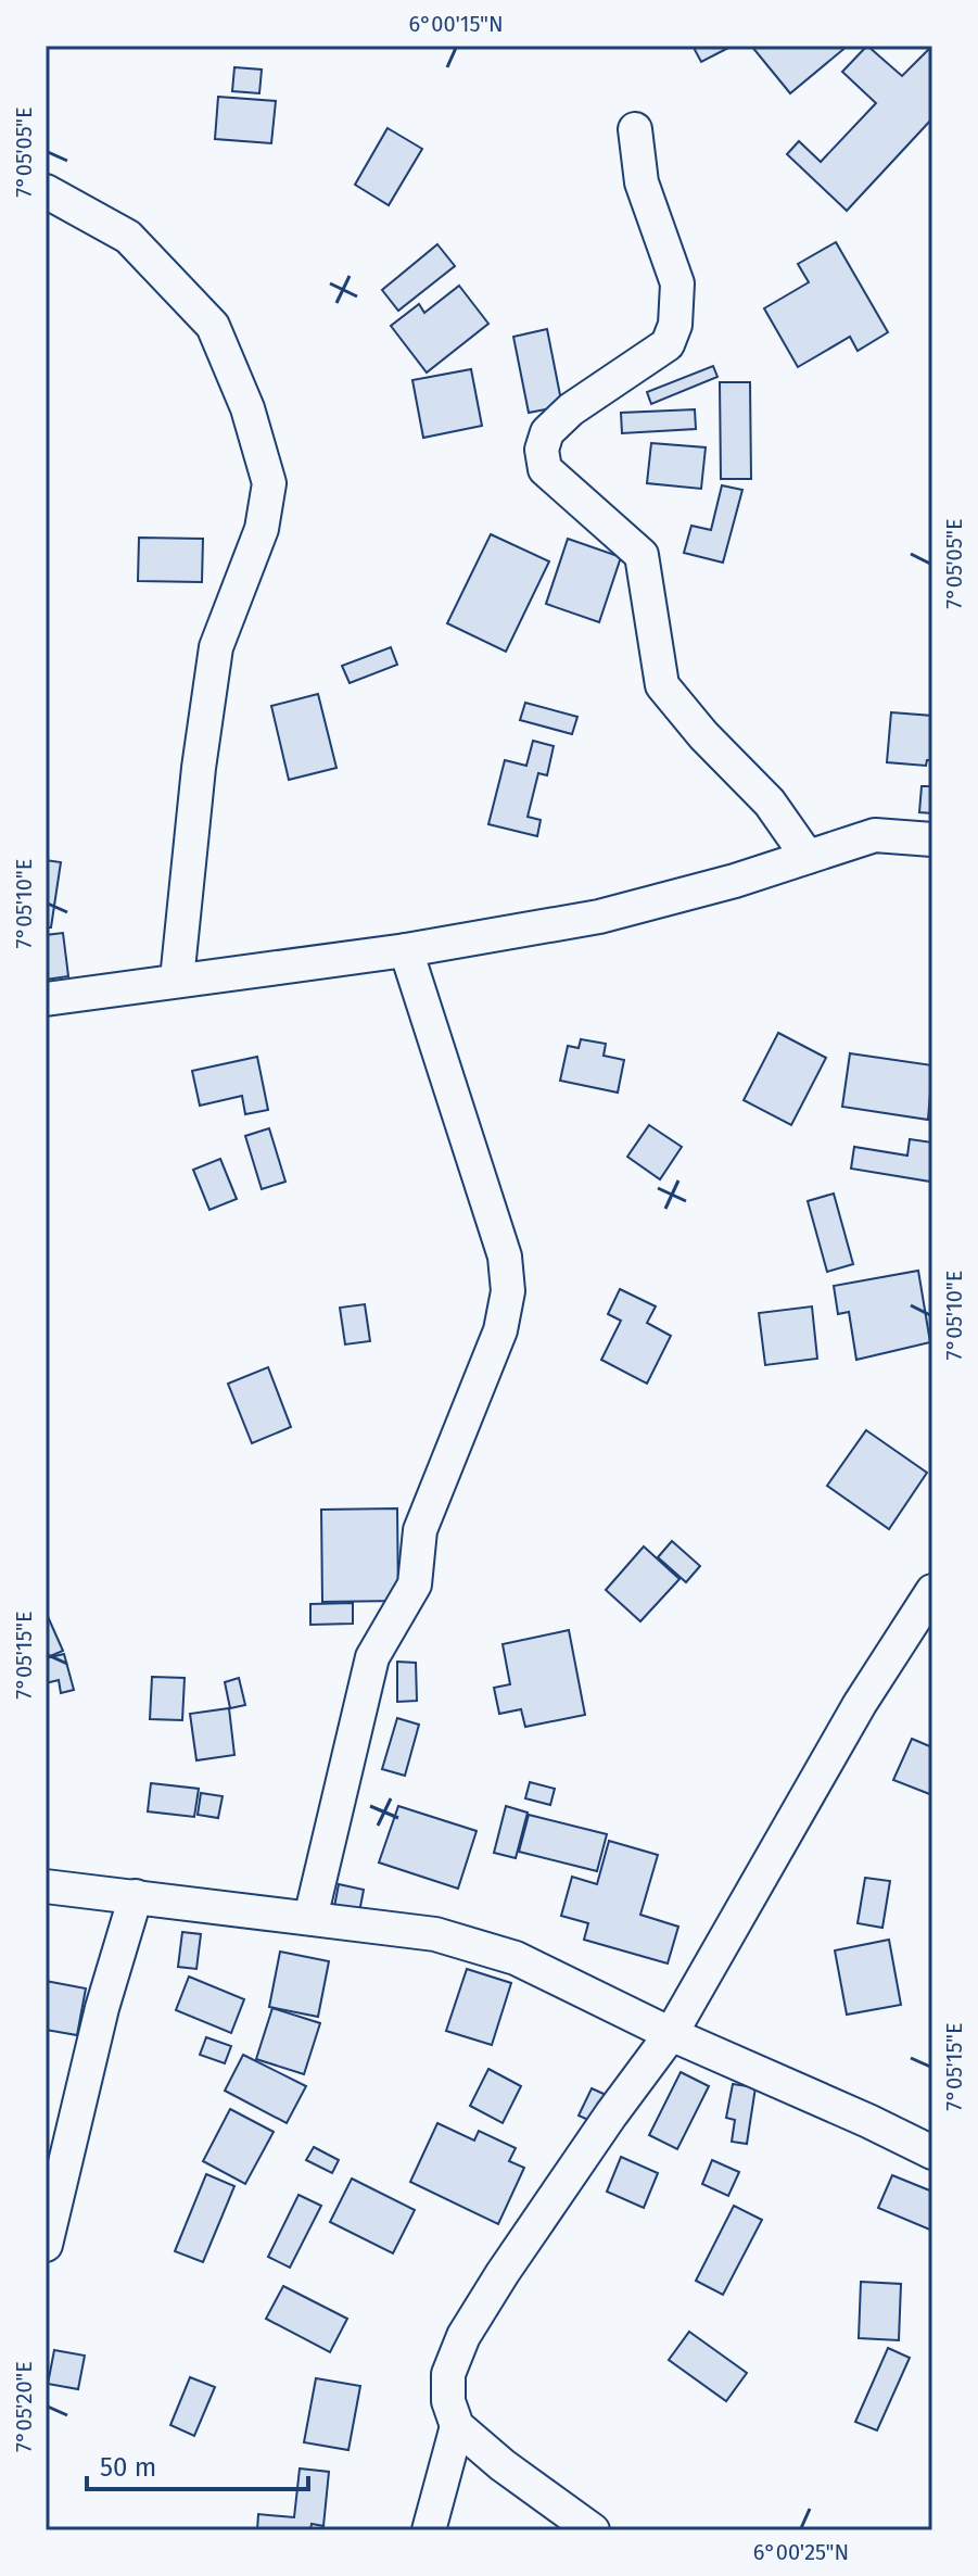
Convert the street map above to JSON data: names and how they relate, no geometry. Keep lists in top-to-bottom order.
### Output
{
  "scale_bar": "50 m",
  "coordinates": [
    "6°00'15\"N",
    "7°05'05\"E",
    "7°05'10\"E",
    "7°05'15\"E",
    "7°05'20\"E",
    "6°00'25\"N"
  ]
}
